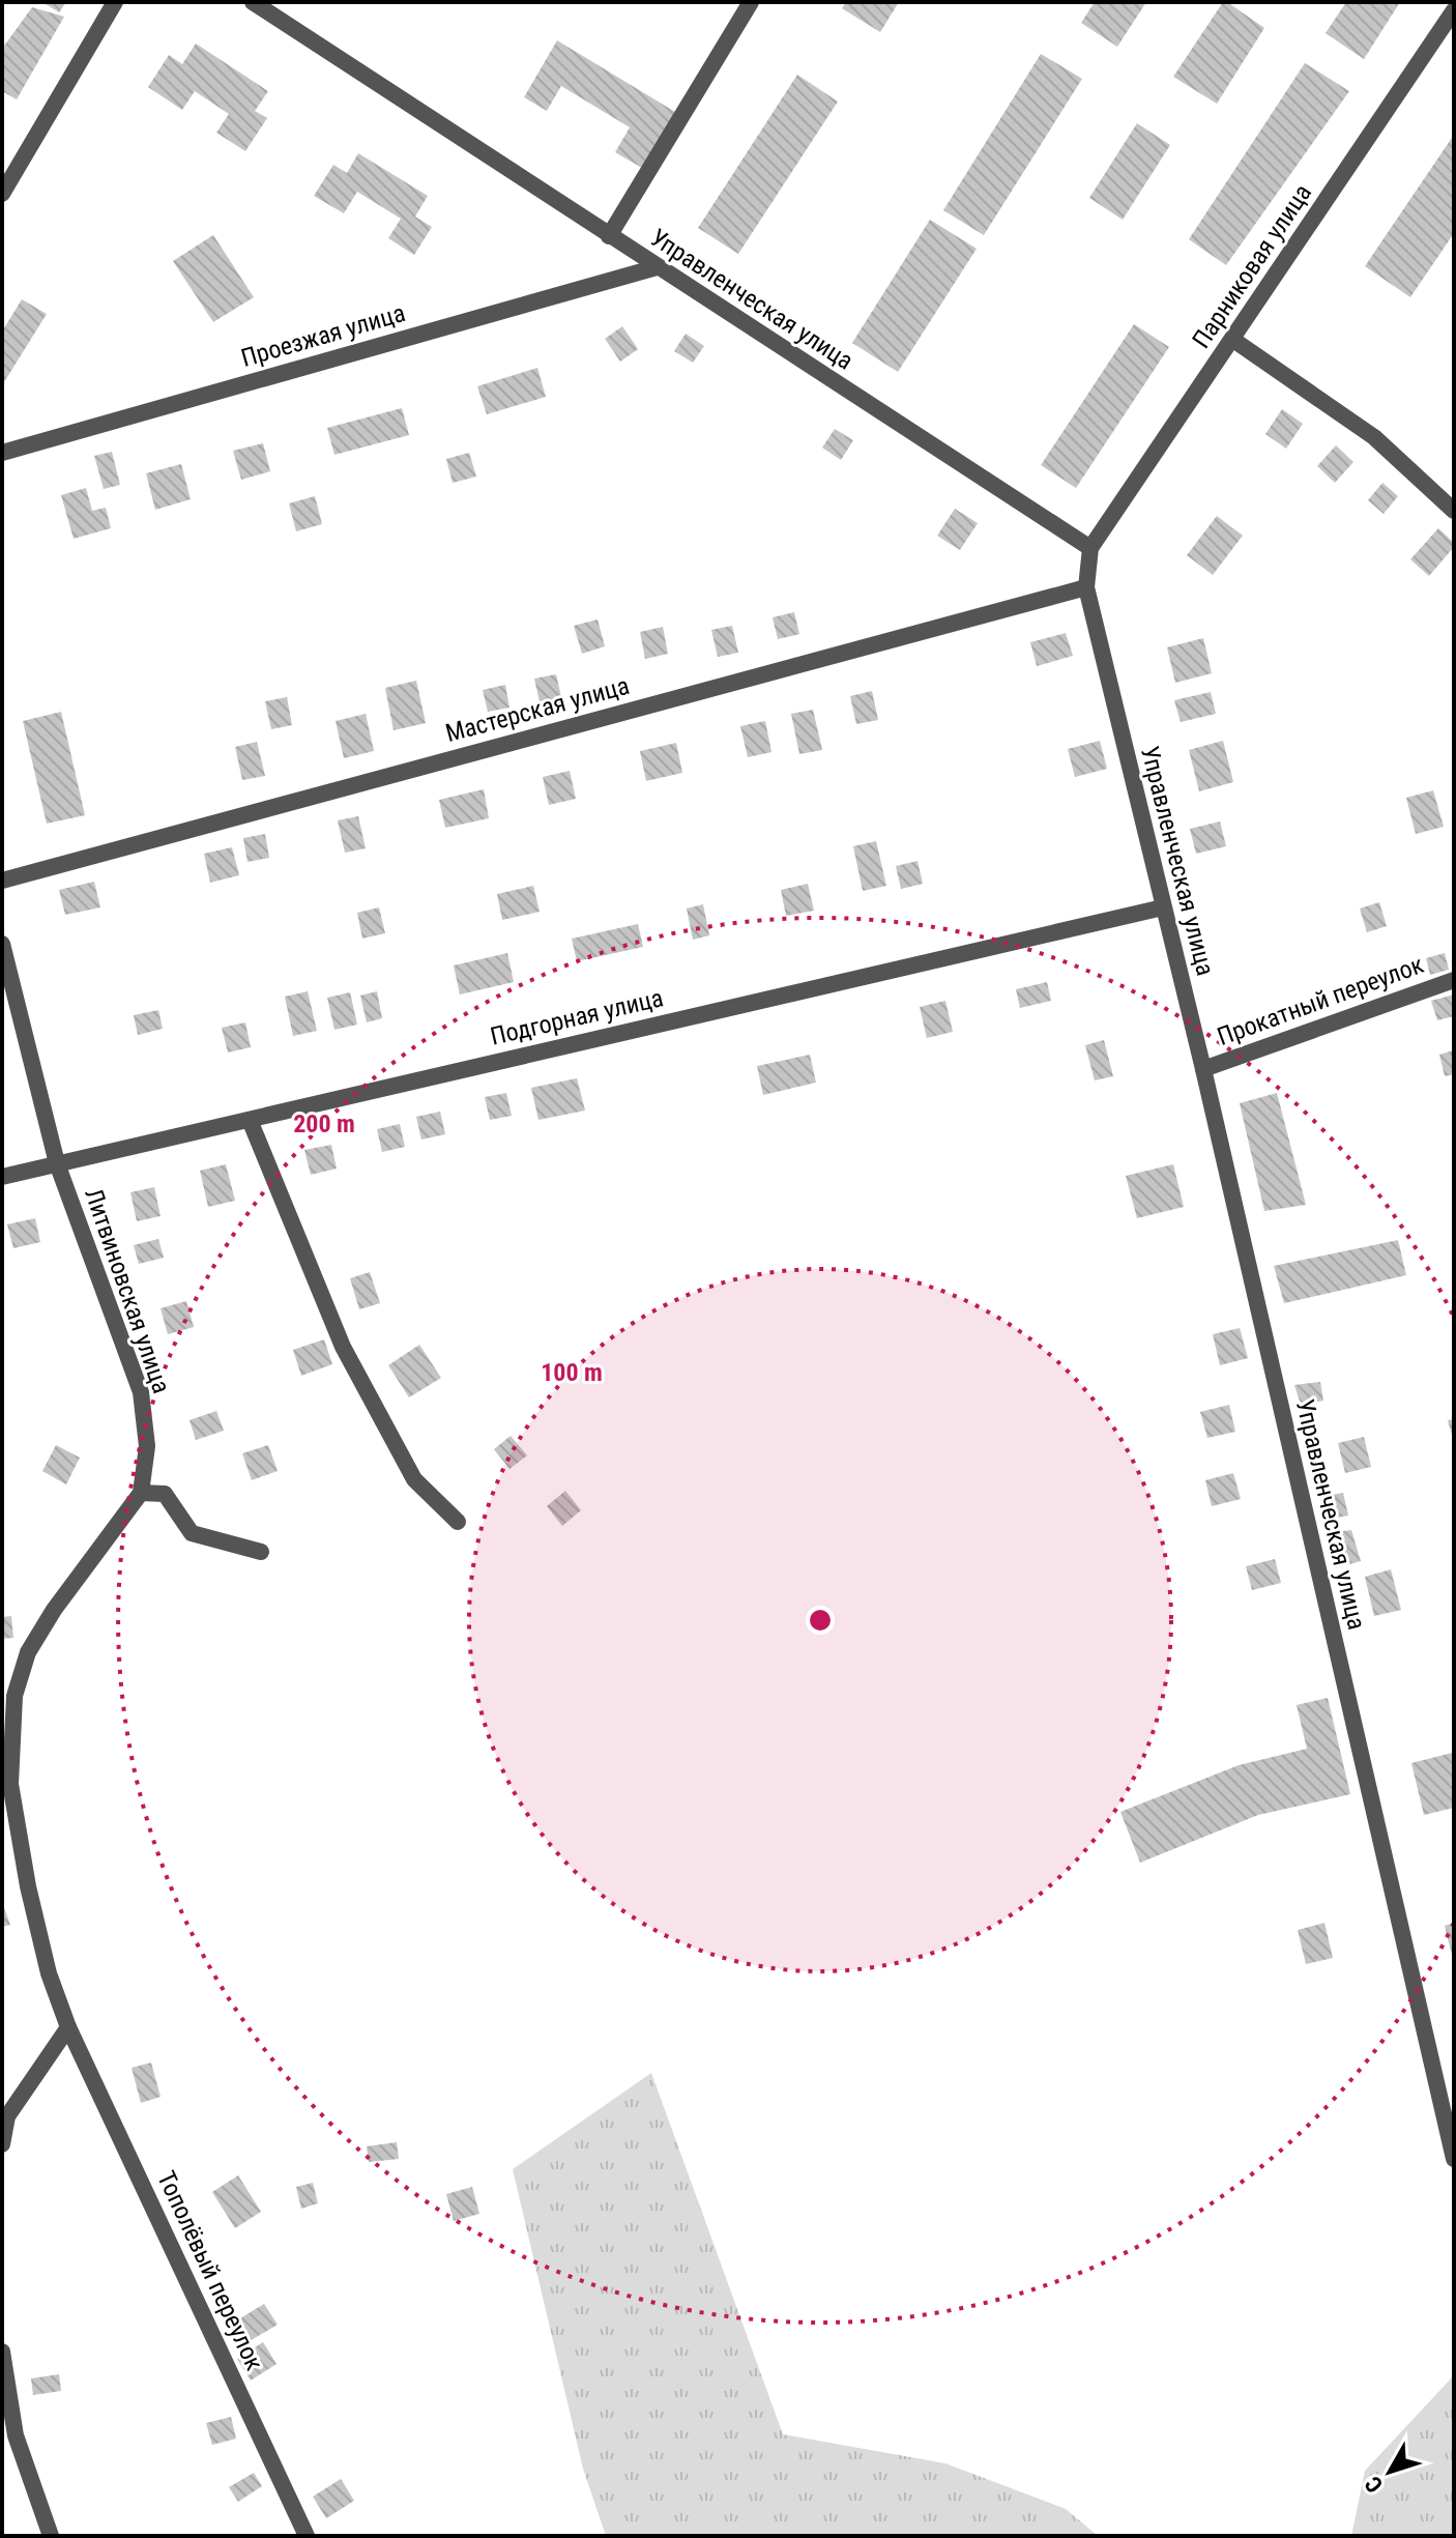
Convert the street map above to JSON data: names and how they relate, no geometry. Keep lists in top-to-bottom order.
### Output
{
  "streets": {
    "street": [
      "Парниковая улица",
      "Управленческая улица",
      "Проезжая улица",
      "Мастерская улица",
      "Прокатный переулок",
      "Подгорная улица",
      "Литвиновская улица",
      "Тополёвый переулок"
    ]
  },
  "crossings": [
    ["Парниковая улица", "Управленческая улица"],
    ["Управленческая улица", "Проезжая улица"],
    ["Управленческая улица", "Мастерская улица"],
    ["Управленческая улица", "Прокатный переулок"],
    ["Управленческая улица", "Подгорная улица"],
    ["Подгорная улица", "Литвиновская улица"],
    ["Литвиновская улица", "Тополёвый переулок"]
  ],
  "north": "bottom left",
  "rings": ["200 m", "100 m"]
}
